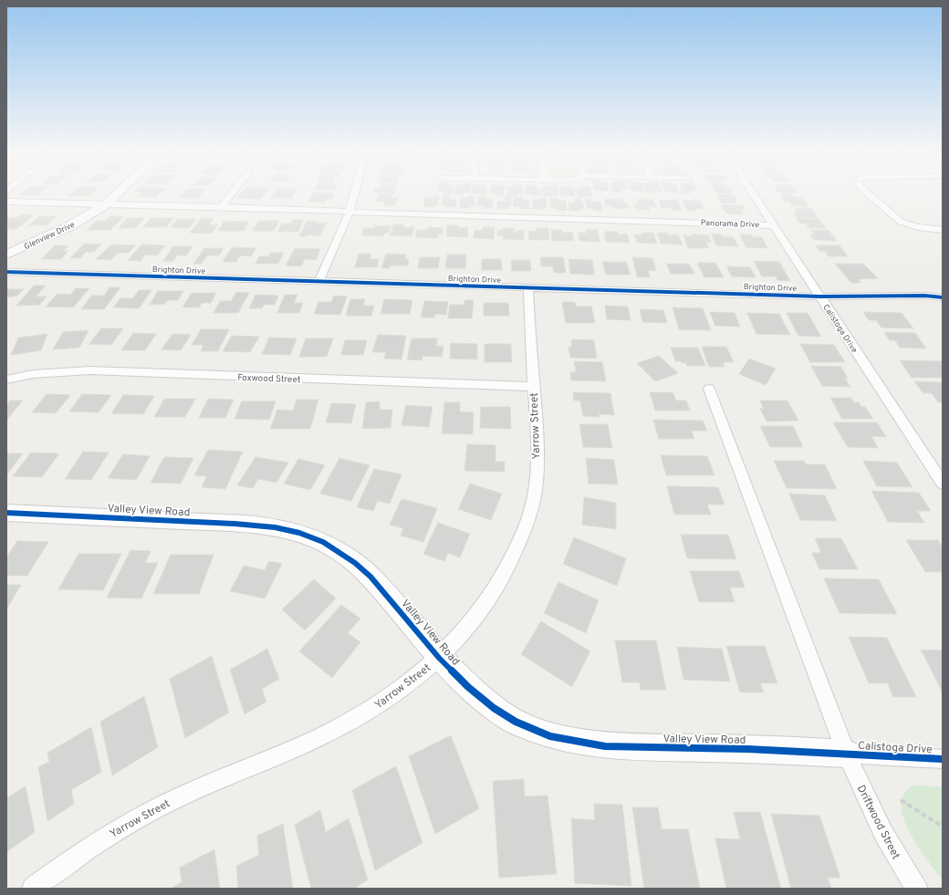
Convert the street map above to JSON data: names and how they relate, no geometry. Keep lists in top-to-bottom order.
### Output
{
  "streets": {
    "street": [
      "Panorama Drive",
      "Glenview Drive",
      "Brighton Drive",
      "Calistoga Drive",
      "Foxwood Street",
      "Yarrow Street",
      "Valley View Road",
      "Driftwood Street"
    ]
  },
  "crossings": [
    ["Panorama Drive", "Glenview Drive"],
    ["Panorama Drive", "Calistoga Drive"],
    ["Brighton Drive", "Calistoga Drive"],
    ["Brighton Drive", "Yarrow Street"],
    ["Calistoga Drive", "Valley View Road"],
    ["Calistoga Drive", "Driftwood Street"],
    ["Foxwood Street", "Yarrow Street"],
    ["Yarrow Street", "Valley View Road"],
    ["Valley View Road", "Driftwood Street"]
  ]
}
